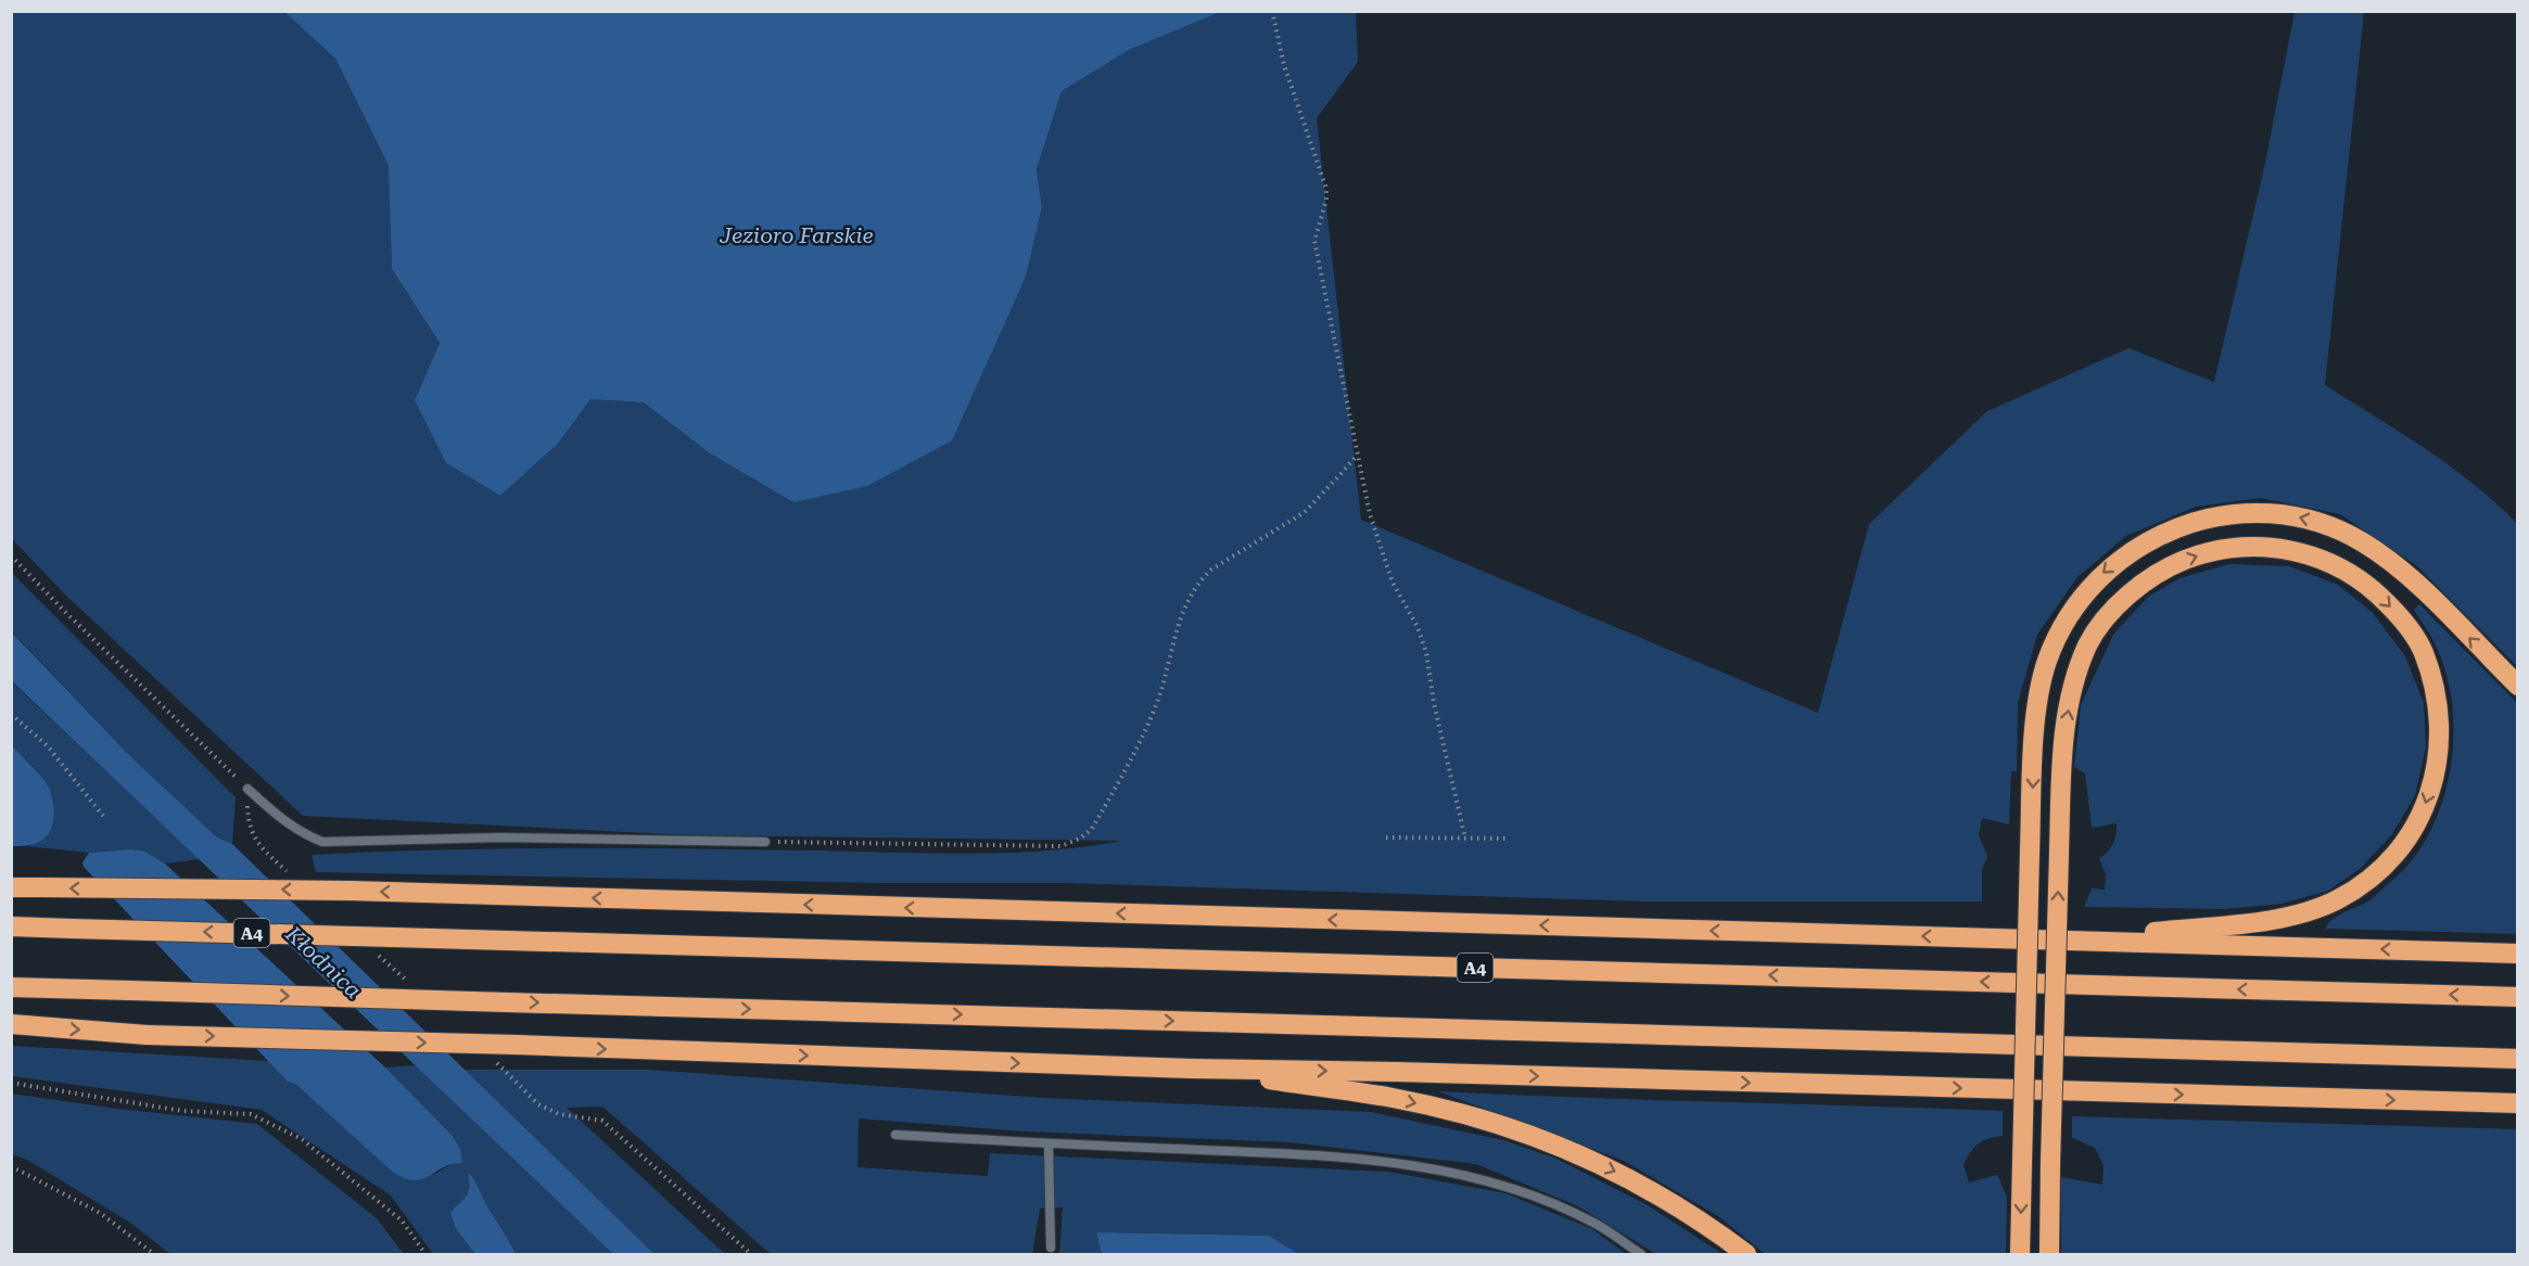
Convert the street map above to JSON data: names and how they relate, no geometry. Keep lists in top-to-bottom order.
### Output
{
  "streets": {
    "highway": ["A4"]
  },
  "water": ["Jezioro Farskie", "Kłodnica"]
}
